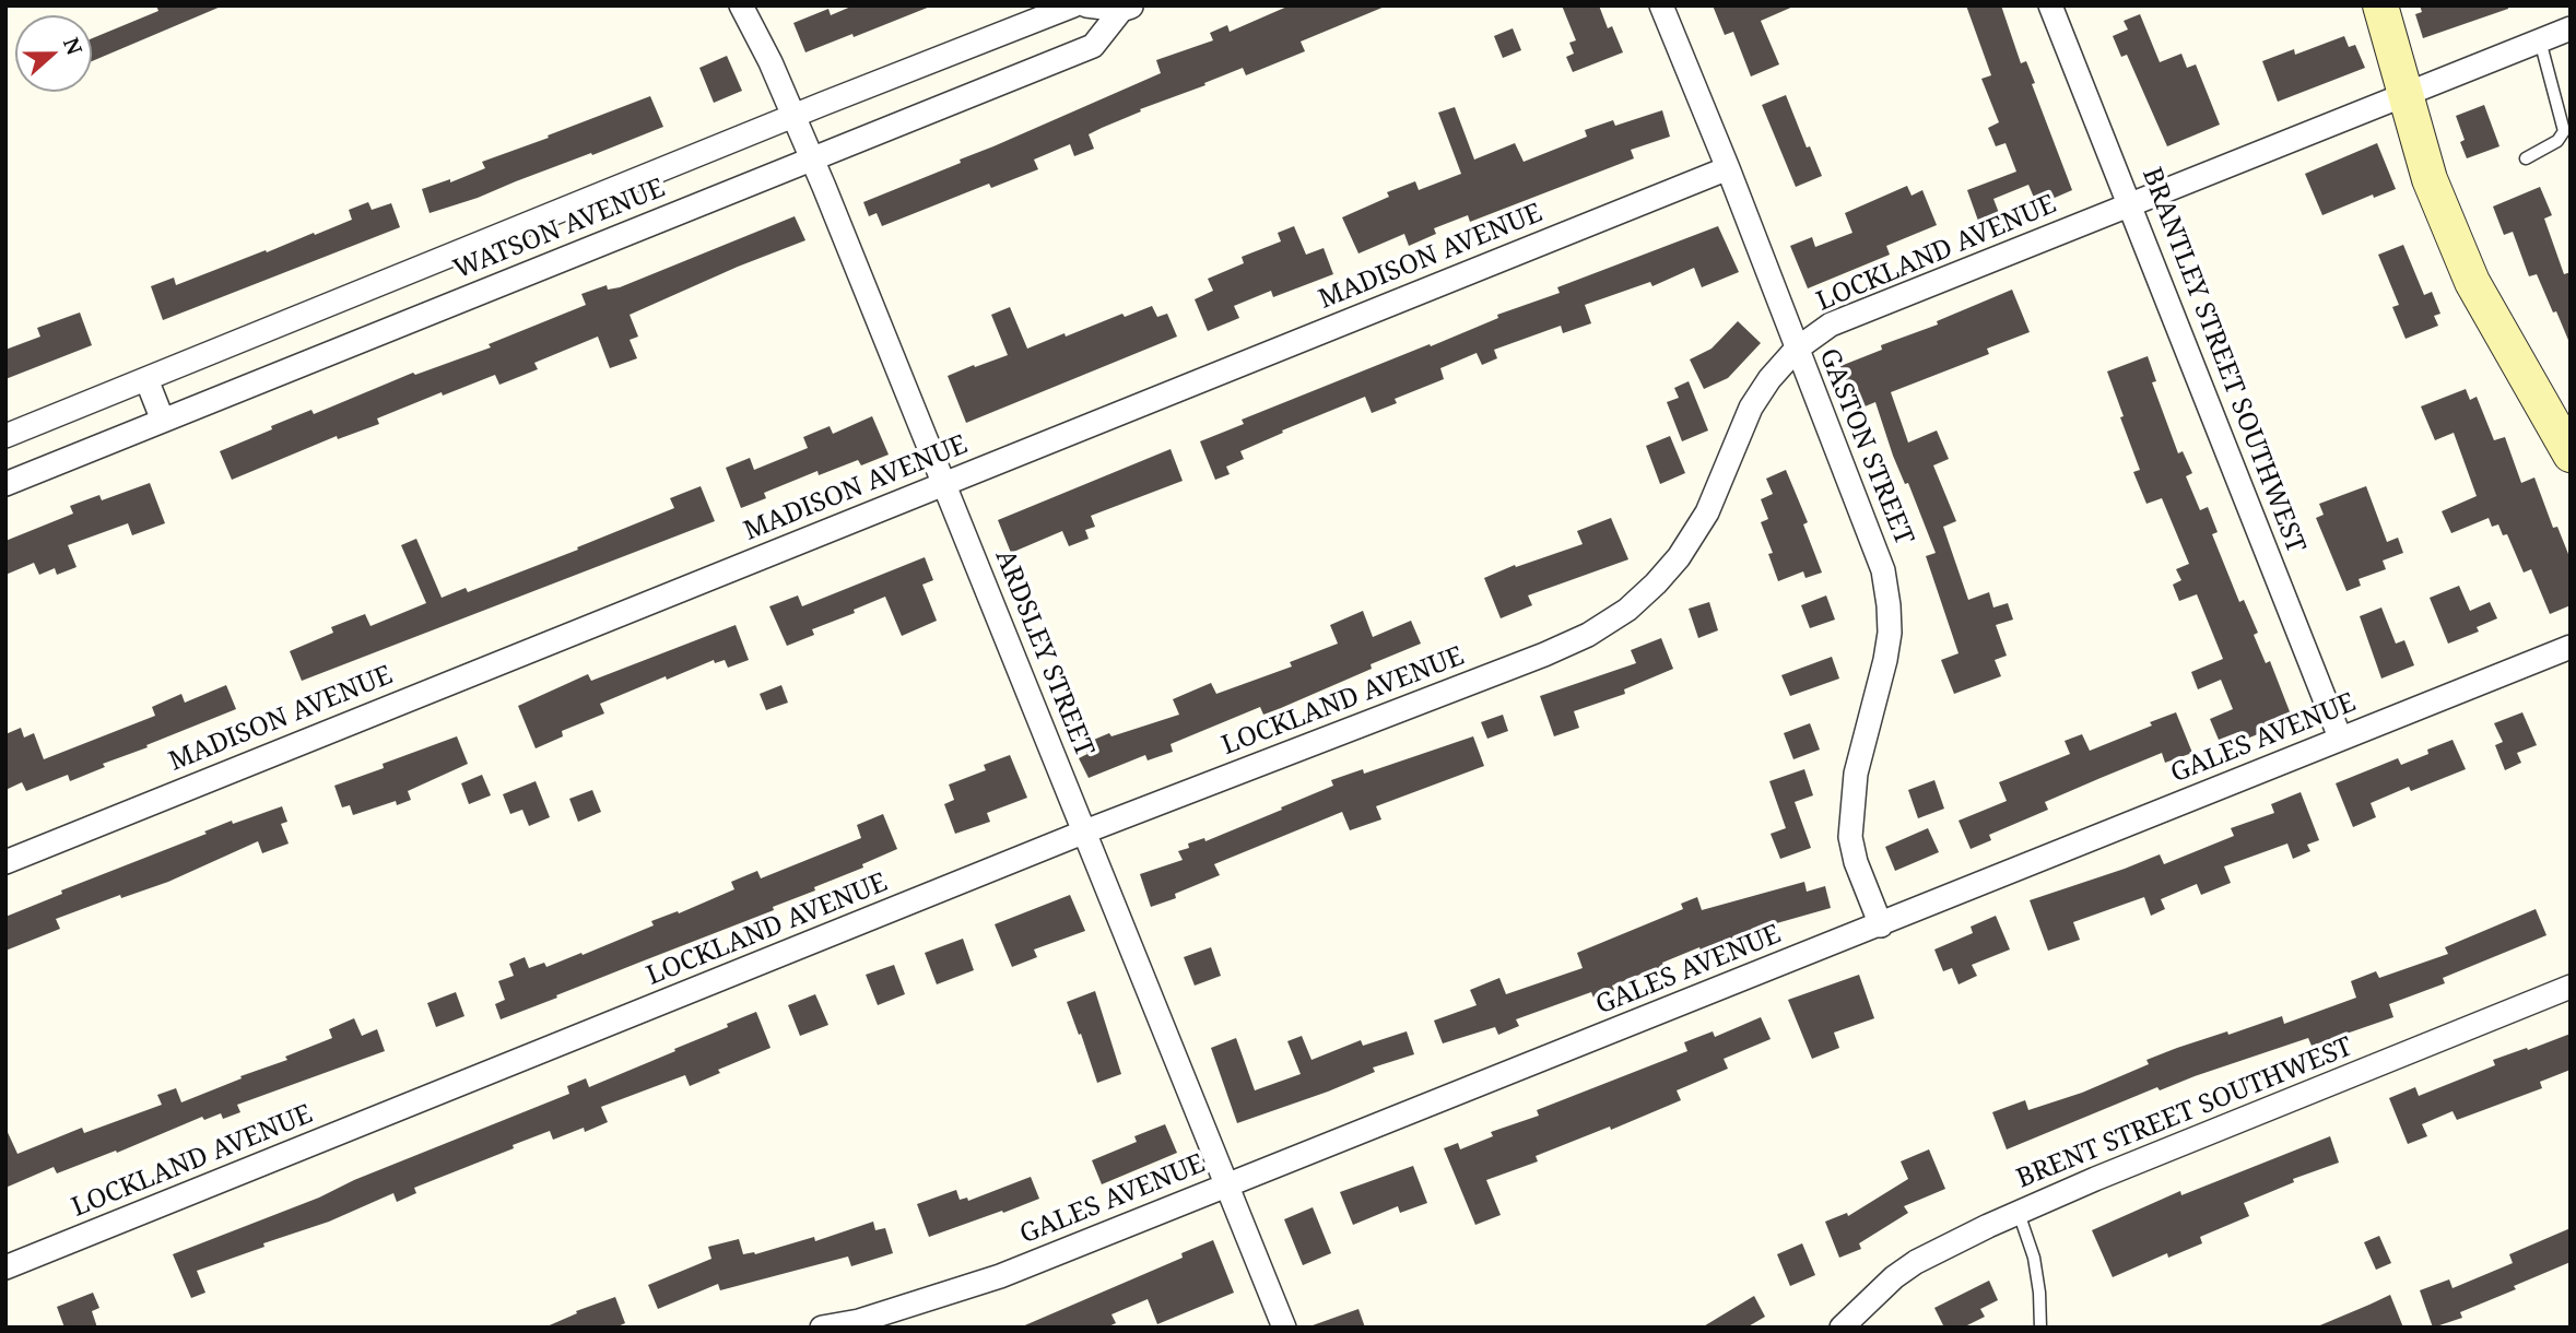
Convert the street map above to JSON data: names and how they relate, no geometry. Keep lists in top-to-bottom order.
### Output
{
  "streets": {
    "street": [
      "WATSON AVENUE",
      "LOCKLAND AVENUE",
      "MADISON AVENUE",
      "BRANTLEY STREET SOUTHWEST",
      "GASTON STREET",
      "ARDSLEY STREET",
      "GALES AVENUE",
      "BRENT STREET SOUTHWEST"
    ]
  },
  "crossings": [
    ["WATSON AVENUE", "ARDSLEY STREET"],
    ["LOCKLAND AVENUE", "BRANTLEY STREET SOUTHWEST"],
    ["LOCKLAND AVENUE", "GASTON STREET"],
    ["LOCKLAND AVENUE", "ARDSLEY STREET"],
    ["MADISON AVENUE", "GASTON STREET"],
    ["MADISON AVENUE", "ARDSLEY STREET"],
    ["BRANTLEY STREET SOUTHWEST", "GALES AVENUE"],
    ["GASTON STREET", "GALES AVENUE"],
    ["ARDSLEY STREET", "GALES AVENUE"]
  ],
  "north": "right"
}
